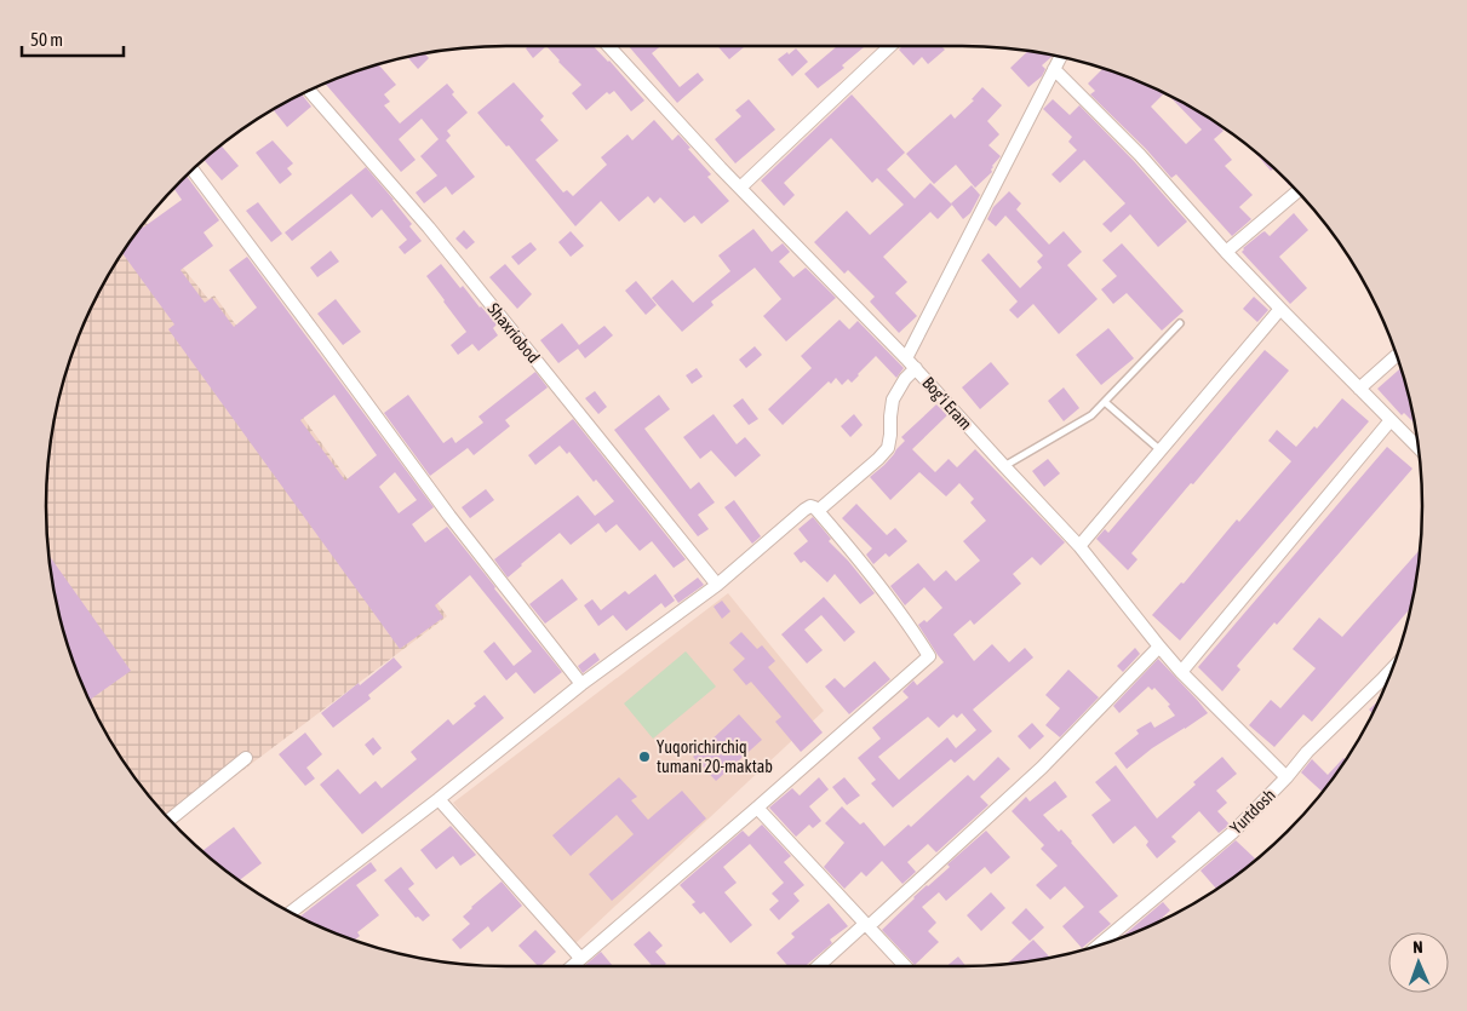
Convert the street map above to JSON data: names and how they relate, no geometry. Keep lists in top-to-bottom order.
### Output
{
  "streets": {
    "street": ["Shaxriobod", "Bog'i Eram", "Yurtdosh"]
  },
  "crossings": [
    ["Bog'i Eram", "Yurtdosh"]
  ],
  "places": ["Yuqorichirchiq tumani 20-maktab"],
  "scale_bar": "50 m",
  "north": "top"
}
